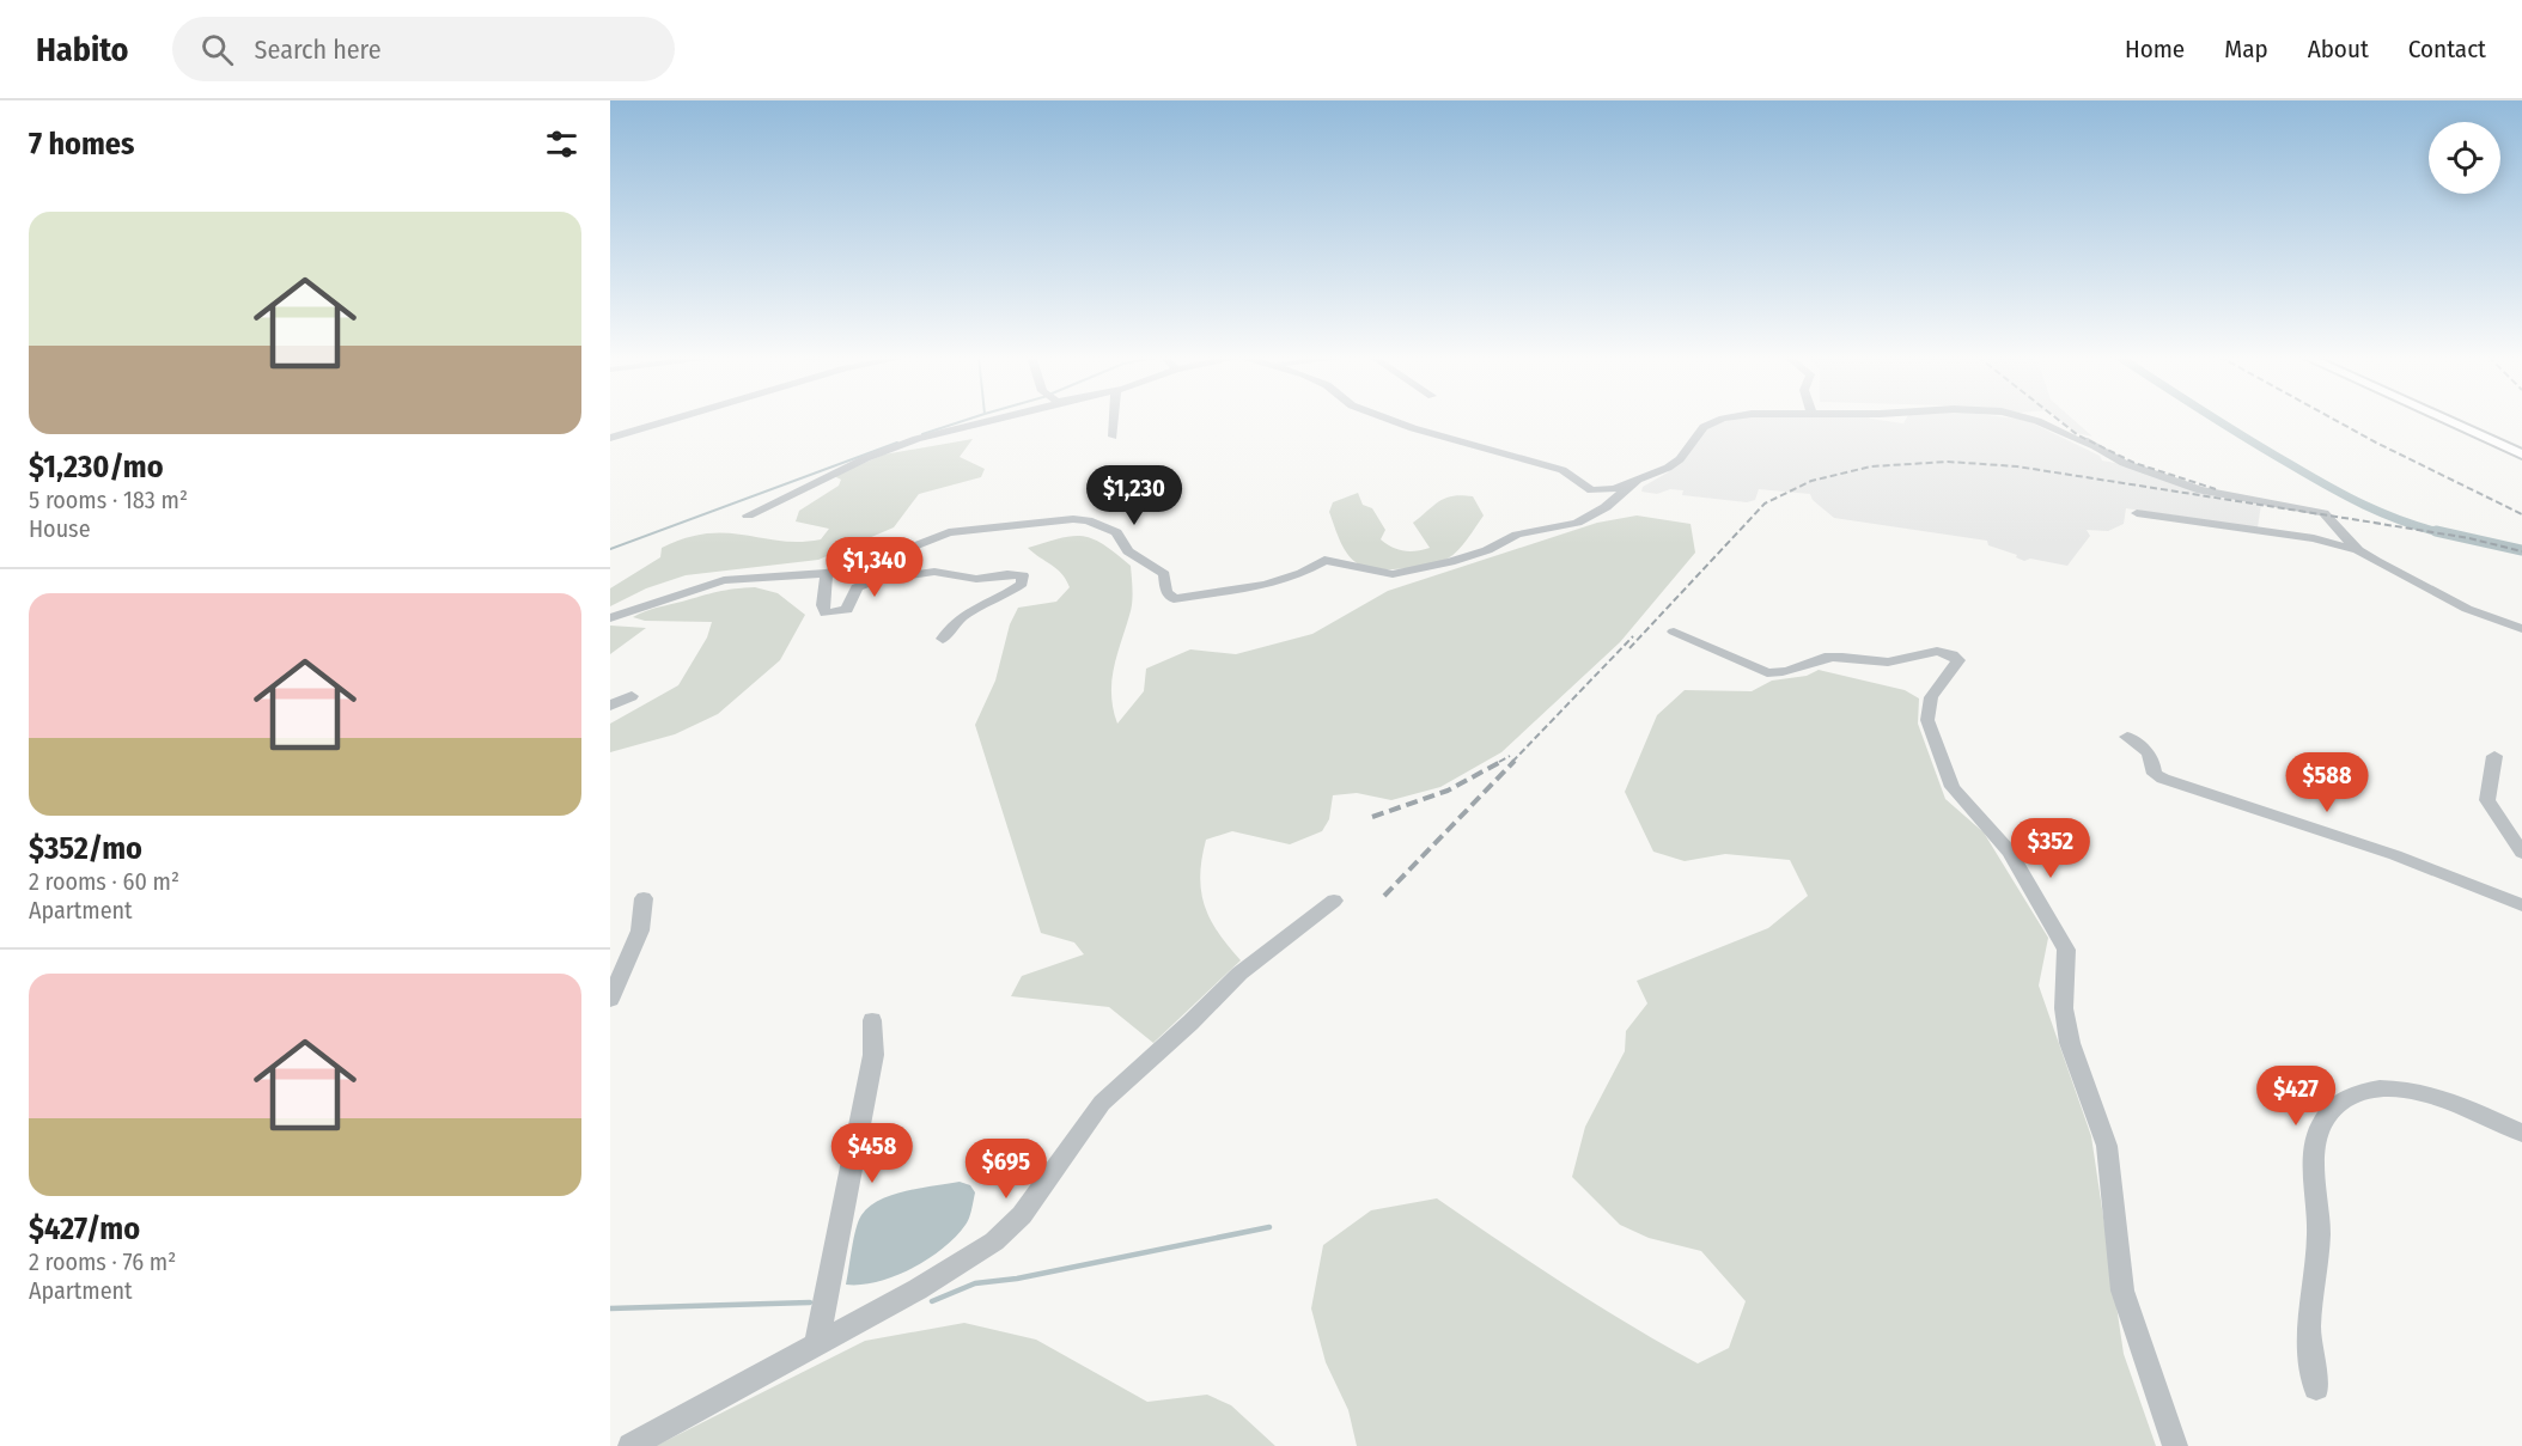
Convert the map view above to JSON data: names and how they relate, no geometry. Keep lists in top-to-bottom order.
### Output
{
  "page": {
    "header": "Habito",
    "search": "Search here",
    "nav": [
      "Home",
      "Map",
      "About",
      "Contact"
    ],
    "heading": "7 homes",
    "list": [
      {
        "name": "$1,230/mo",
        "note": "5 rooms · 183 m² · House"
      },
      {
        "name": "$352/mo",
        "note": "2 rooms · 60 m² · Apartment"
      },
      {
        "name": "$427/mo",
        "note": "2 rooms · 76 m² · Apartment"
      }
    ],
    "price": [
      "$1,230",
      "$1,340",
      "$588",
      "$352",
      "$427",
      "$458",
      "$695"
    ]
  }
}
